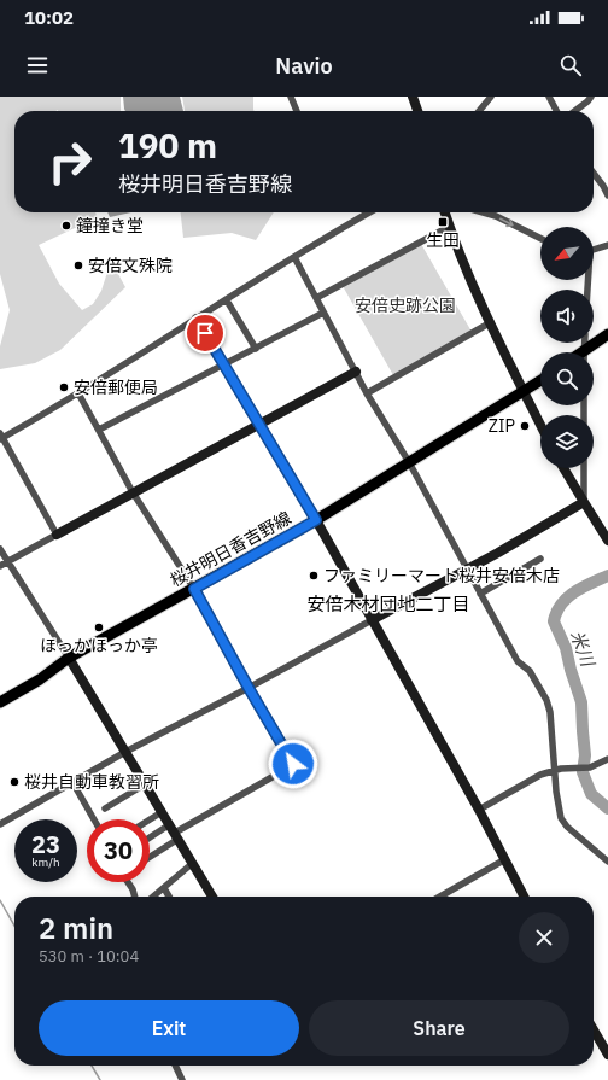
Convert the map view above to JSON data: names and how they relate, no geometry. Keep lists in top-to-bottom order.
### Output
{
  "streets": {
    "main road": ["桜井明日香吉野線"]
  },
  "districts": ["安倍木材団地二丁目"],
  "water": ["米川"],
  "parks": ["安倍史跡公園"],
  "places": {
    "transit": ["生田"],
    "other": [
      "鐘撞き堂",
      "安倍文殊院",
      "安倍郵便局",
      "ZIP",
      "ファミリーマート桜井安倍木店",
      "ほっかほっか亭",
      "桜井自動車教習所"
    ]
  },
  "north": "bottom left",
  "page": {
    "status": "10:02",
    "header": "Navio",
    "turn": ["190 m", "桜井明日香吉野線"],
    "speed": "23 km/h",
    "limit": "30",
    "heading": ["2 min", "530 m · 10:04"],
    "buttons": ["Exit", "Share"]
  }
}
